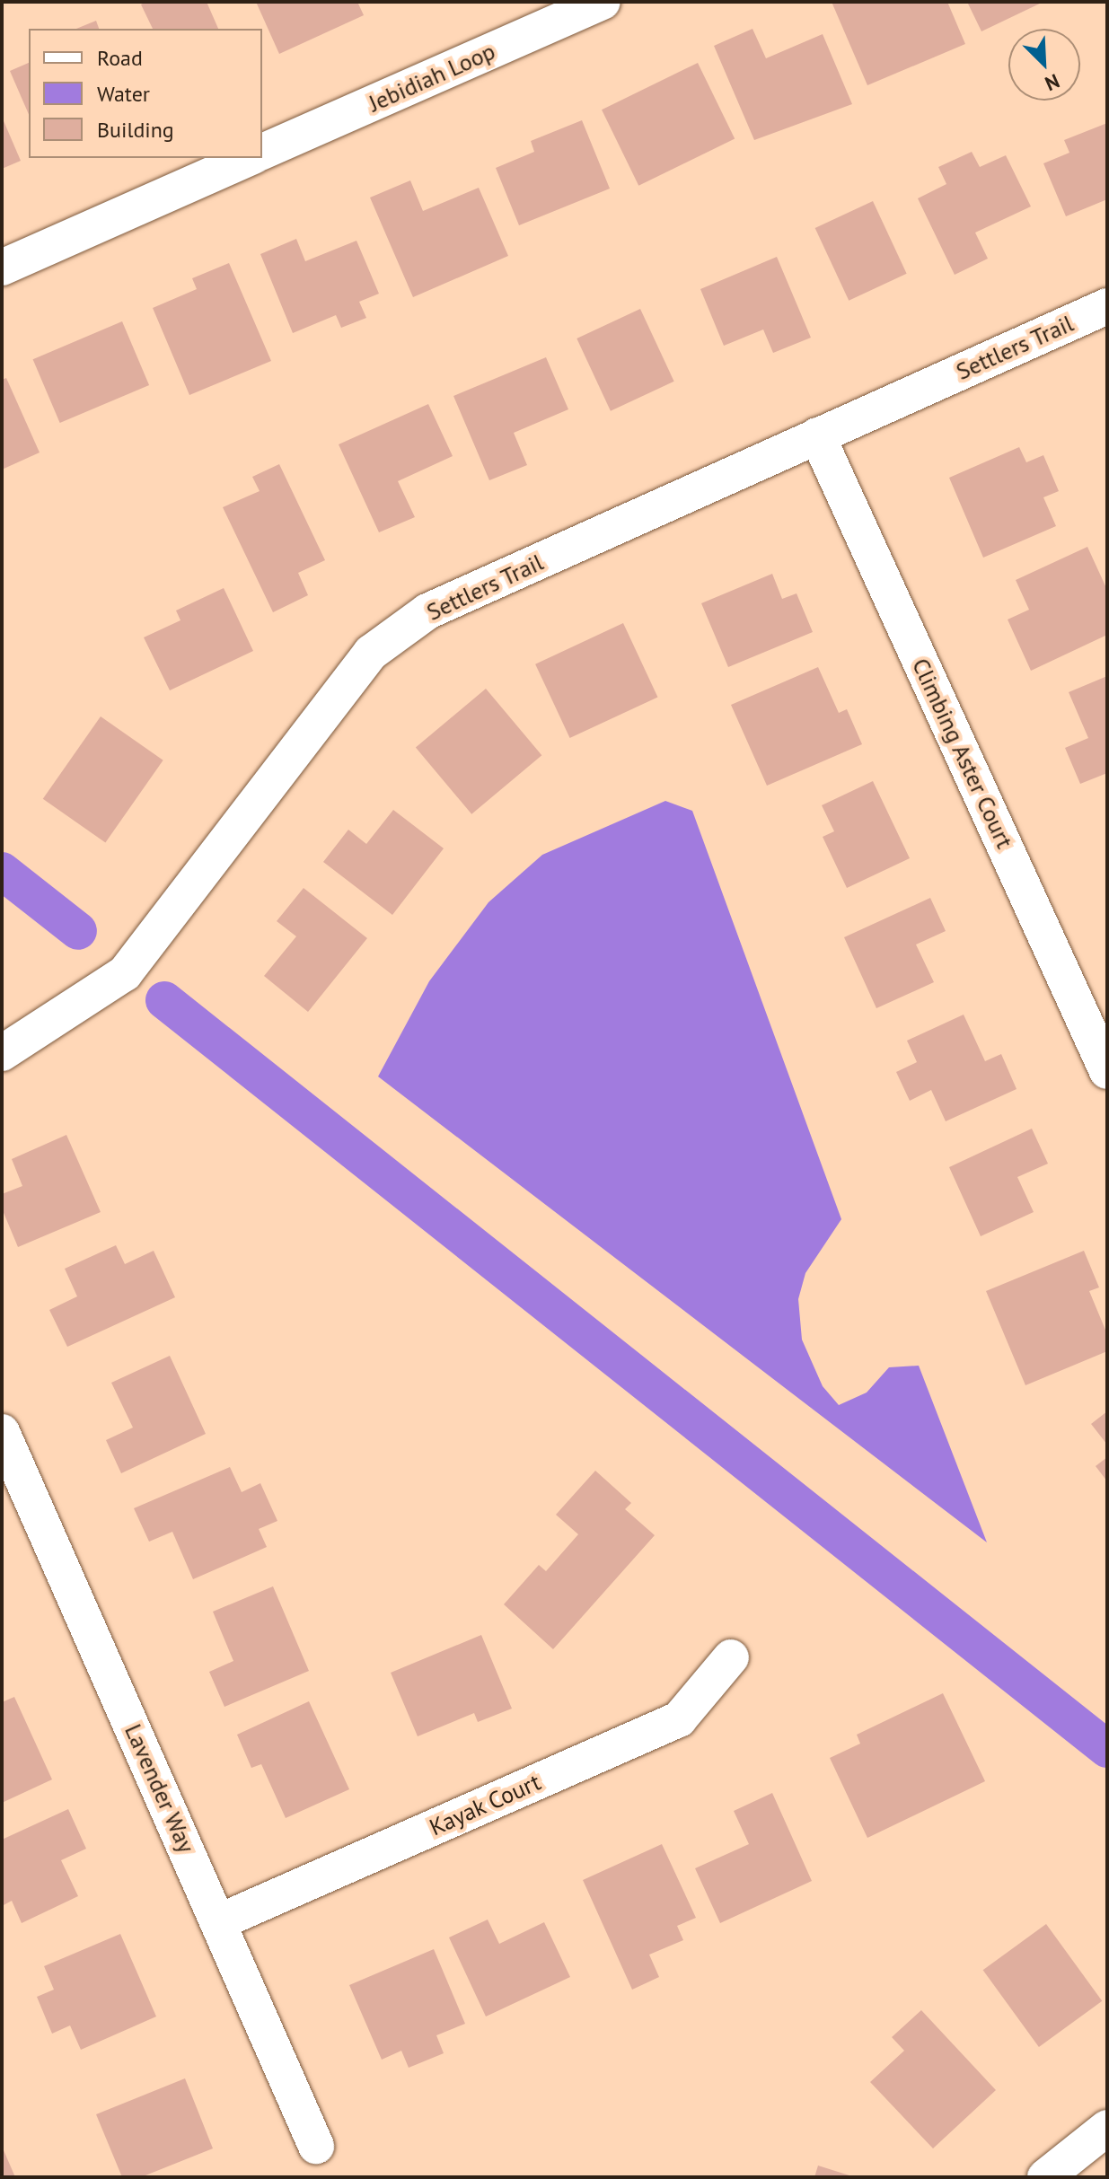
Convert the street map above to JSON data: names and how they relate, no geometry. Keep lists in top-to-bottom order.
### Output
{
  "streets": {
    "street": [
      "Jebidiah Loop",
      "Settlers Trail",
      "Climbing Aster Court",
      "Lavender Way",
      "Kayak Court"
    ]
  },
  "crossings": [
    ["Settlers Trail", "Climbing Aster Court"],
    ["Lavender Way", "Kayak Court"]
  ],
  "legend": ["Road", "Water", "Building"],
  "north": "bottom right"
}
